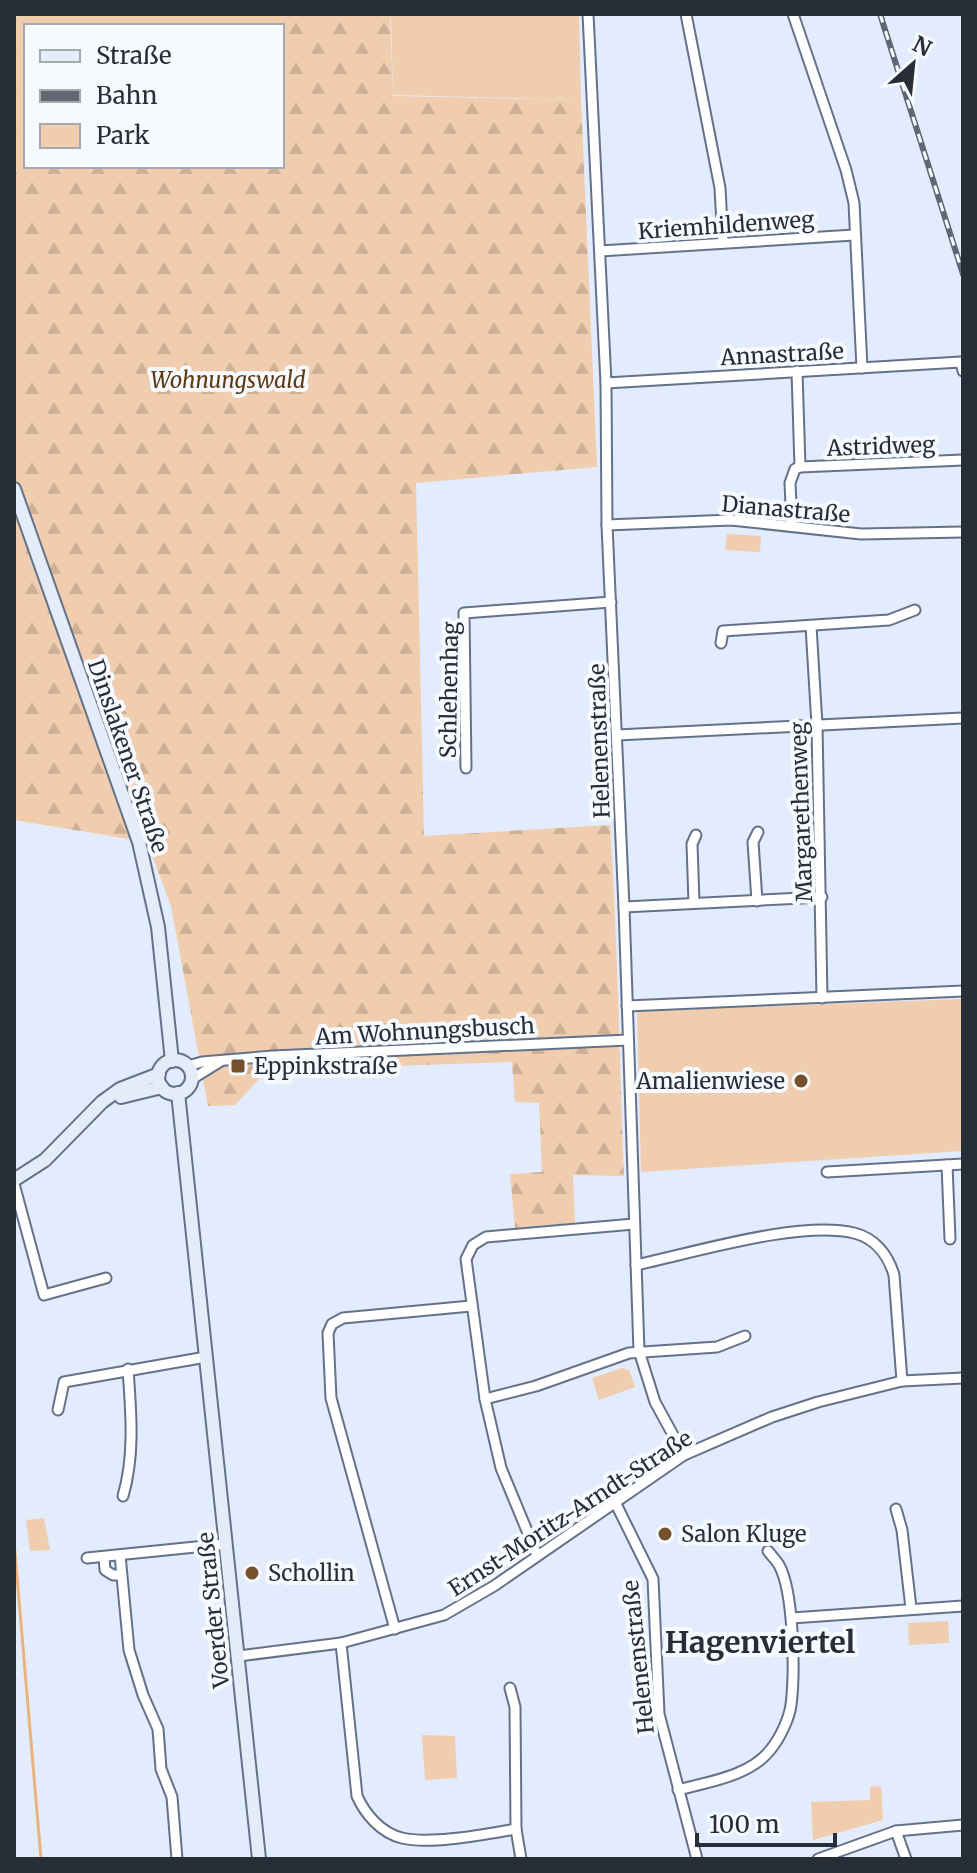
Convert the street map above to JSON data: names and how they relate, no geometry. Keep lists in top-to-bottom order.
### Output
{
  "streets": {
    "main road": ["Dinslakener Straße", "Voerder Straße"],
    "street": [
      "Kriemhildenweg",
      "Annastraße",
      "Astridweg",
      "Dianastraße",
      "Schlehenhag",
      "Helenenstraße",
      "Margarethenweg",
      "Am Wohnungsbusch",
      "Ernst-Moritz-Arndt-Straße"
    ]
  },
  "crossings": [
    ["Kriemhildenweg", "Helenenstraße"],
    ["Annastraße", "Astridweg"],
    ["Annastraße", "Helenenstraße"],
    ["Astridweg", "Dianastraße"],
    ["Dianastraße", "Helenenstraße"],
    ["Schlehenhag", "Helenenstraße"],
    ["Helenenstraße", "Am Wohnungsbusch"],
    ["Helenenstraße", "Ernst-Moritz-Arndt-Straße"],
    ["Dinslakener Straße", "Am Wohnungsbusch"],
    ["Dinslakener Straße", "Voerder Straße"],
    ["Am Wohnungsbusch", "Voerder Straße"],
    ["Ernst-Moritz-Arndt-Straße", "Voerder Straße"]
  ],
  "districts": ["Hagenviertel"],
  "parks": ["Wohnungswald"],
  "places": {
    "transit": ["Eppinkstraße"],
    "other": ["Amalienwiese", "Salon Kluge", "Schollin"]
  },
  "legend": ["Straße", "Bahn", "Park"],
  "scale_bar": "100 m",
  "north": "top right"
}
